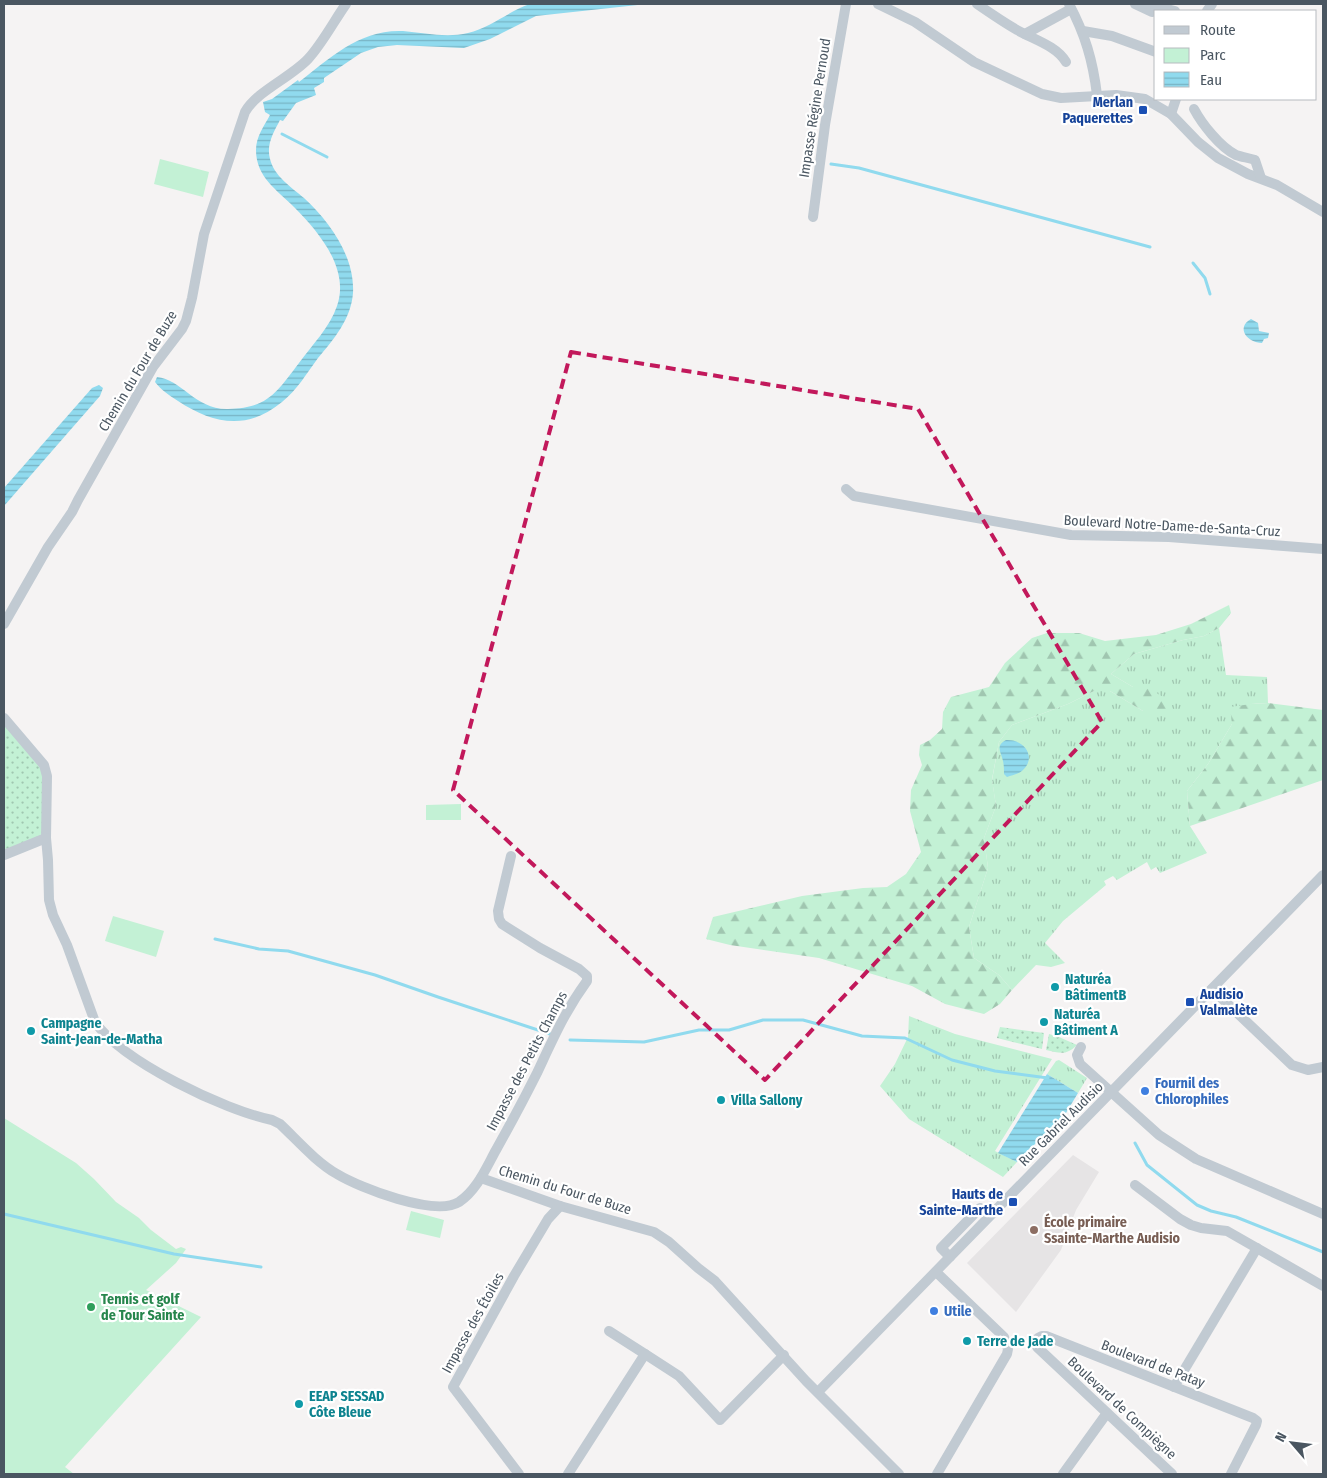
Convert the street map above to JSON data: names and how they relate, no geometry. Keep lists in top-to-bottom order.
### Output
{
  "streets": {
    "street": [
      "Impasse Régine Pernoud",
      "Chemin du Four de Buze",
      "Boulevard Notre-Dame-de-Santa-Cruz",
      "Impasse des Petits Champs",
      "Rue Gabriel Audisio",
      "Impasse des Étoiles",
      "Boulevard de Patay",
      "Boulevard de Compiègne"
    ]
  },
  "crossings": [
    ["Chemin du Four de Buze", "Impasse des Petits Champs"],
    ["Chemin du Four de Buze", "Rue Gabriel Audisio"],
    ["Chemin du Four de Buze", "Impasse des Étoiles"],
    ["Boulevard de Patay", "Boulevard de Compiègne"]
  ],
  "places": {
    "transit": ["Merlan Paquerettes", "Audisio Valmalète", "Hauts de Sainte-Marthe"],
    "other": [
      "Naturéa BâtimentB",
      "Naturéa Bâtiment A",
      "Campagne Saint-Jean-de-Matha",
      "Fournil des Chlorophiles",
      "Villa Sallony",
      "École primaire Ssainte-Marthe Audisio",
      "Tennis et golf de Tour Sainte",
      "Utile",
      "Terre de Jade",
      "EEAP SESSAD Côte Bleue"
    ]
  },
  "legend": ["Route", "Parc", "Eau"],
  "north": "top left"
}
